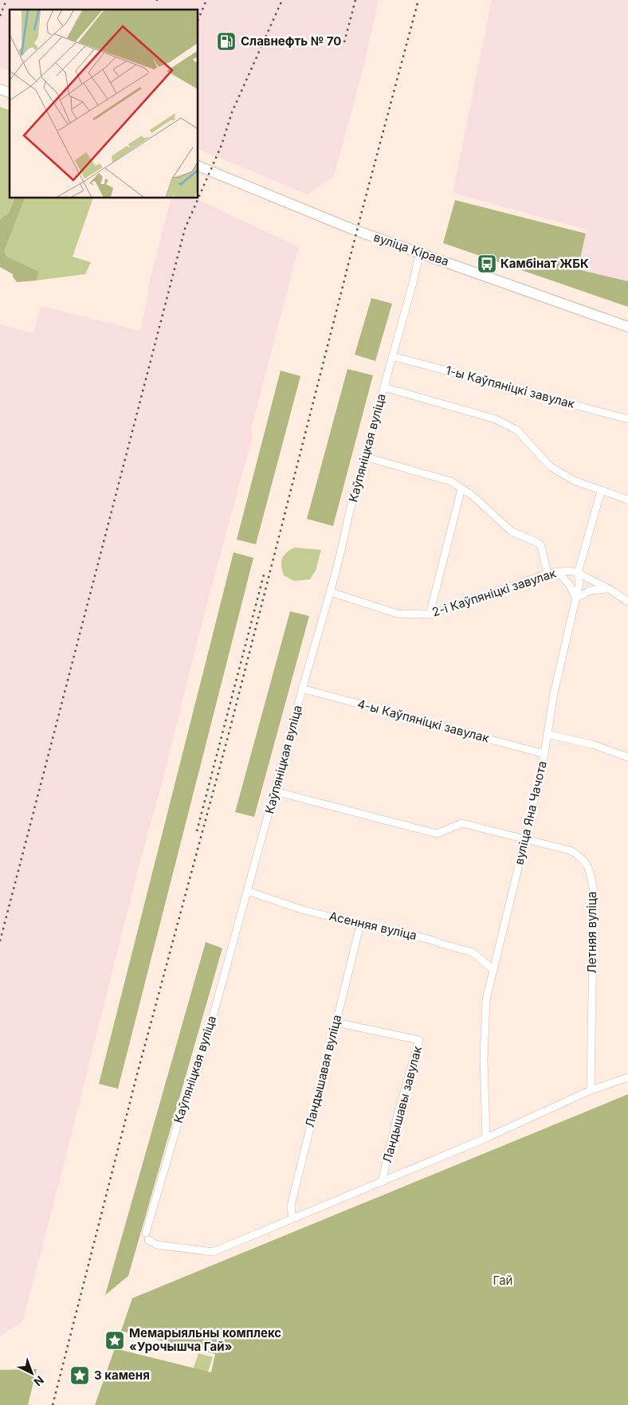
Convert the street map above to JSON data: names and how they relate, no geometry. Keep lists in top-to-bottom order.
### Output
{
  "streets": {
    "main road": ["вуліца Кірава"],
    "street": [
      "1-ы Каўпяніцкі завулак",
      "Каўпяніцкая вуліца",
      "2-і Каўпяніцкі завулак",
      "4-ы Каўпяніцкі завулак",
      "вуліца Яна Чачота",
      "Асенняя вуліца",
      "Летняя вуліца",
      "Ландышавая вуліца",
      "Ландышавы завулак"
    ]
  },
  "crossings": [
    ["вуліца Кірава", "Каўпяніцкая вуліца"],
    ["1-ы Каўпяніцкі завулак", "Каўпяніцкая вуліца"],
    ["Каўпяніцкая вуліца", "2-і Каўпяніцкі завулак"],
    ["Каўпяніцкая вуліца", "4-ы Каўпяніцкі завулак"],
    ["Каўпяніцкая вуліца", "Асенняя вуліца"],
    ["Каўпяніцкая вуліца", "Летняя вуліца"],
    ["Каўпяніцкая вуліца", "Ландышавая вуліца"],
    ["2-і Каўпяніцкі завулак", "вуліца Яна Чачота"],
    ["4-ы Каўпяніцкі завулак", "вуліца Яна Чачота"],
    ["вуліца Яна Чачота", "Асенняя вуліца"],
    ["вуліца Яна Чачота", "Летняя вуліца"],
    ["Асенняя вуліца", "Ландышавая вуліца"],
    ["Ландышавая вуліца", "Ландышавы завулак"]
  ],
  "parks": ["Гай"],
  "places": {
    "fuel station": ["Славнефть № 70"],
    "bus stop": ["Камбінат ЖБК"],
    "place": ["Мемарыяльны комплекс «Урочышча Гай»", "3 каменя"]
  },
  "north": "bottom right"
}
